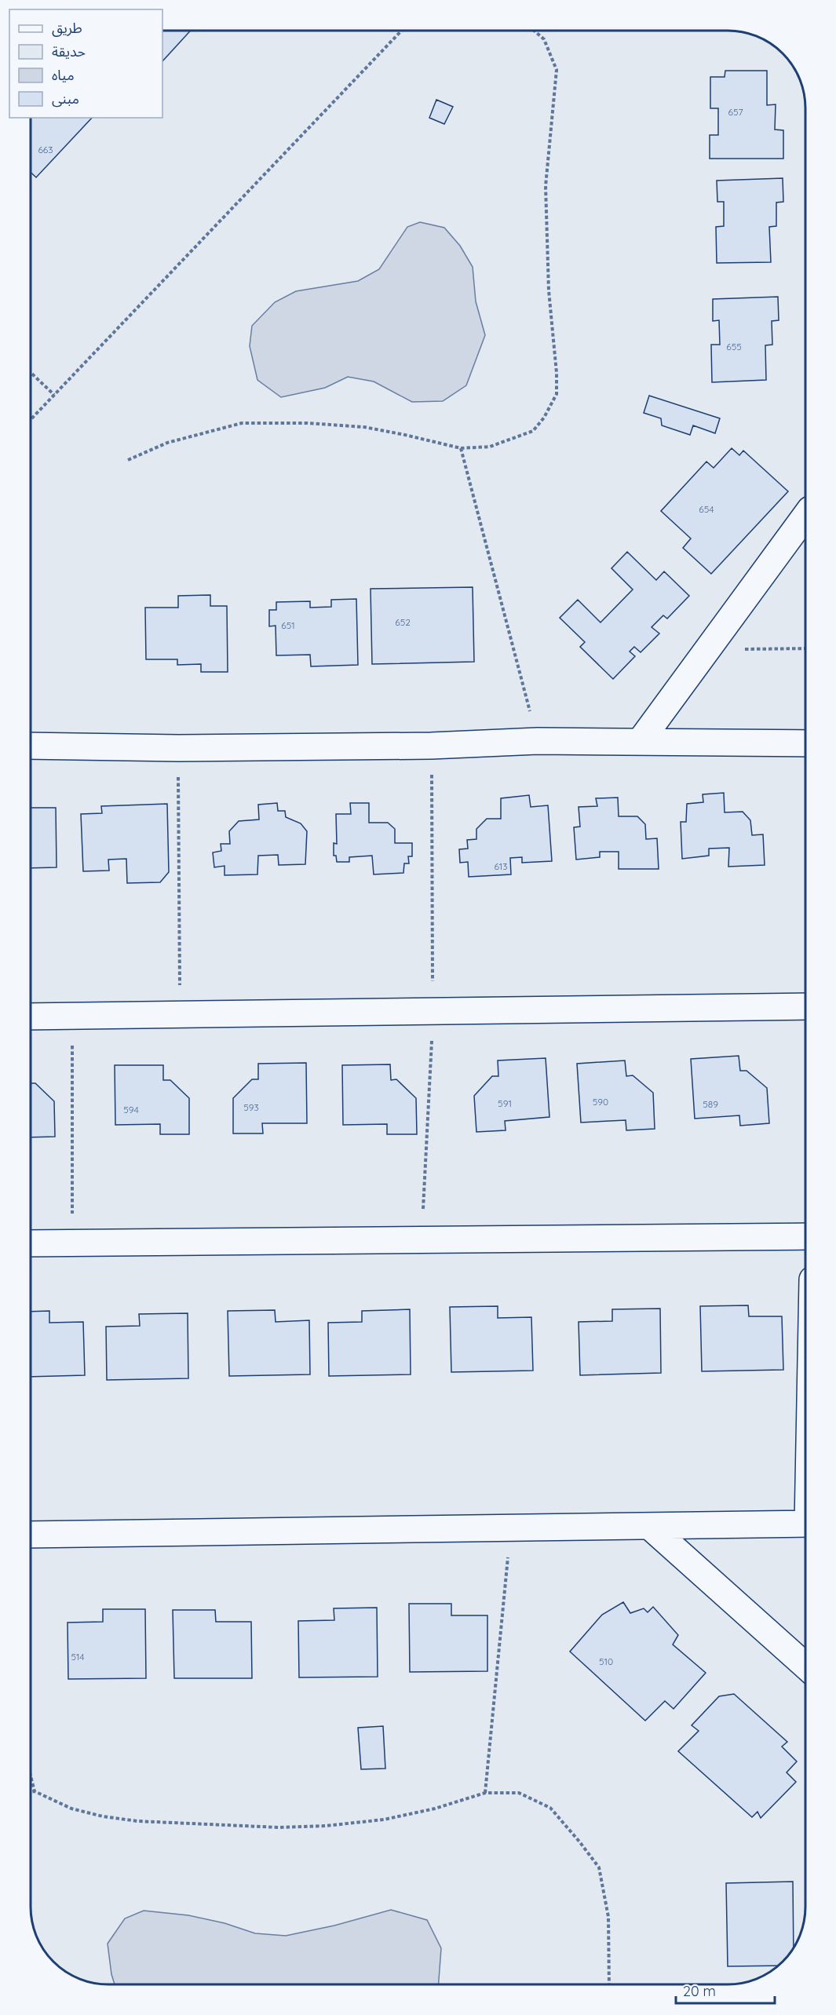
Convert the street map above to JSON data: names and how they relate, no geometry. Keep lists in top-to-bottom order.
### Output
{
  "house_numbers": [
    "657",
    "663",
    "655",
    "654",
    "652",
    "651",
    "613",
    "590",
    "591",
    "589",
    "593",
    "594",
    "514",
    "510"
  ],
  "legend": [
    "طريق",
    "حديقة",
    "مياه",
    "مبنى"
  ],
  "scale_bar": "20 m"
}
